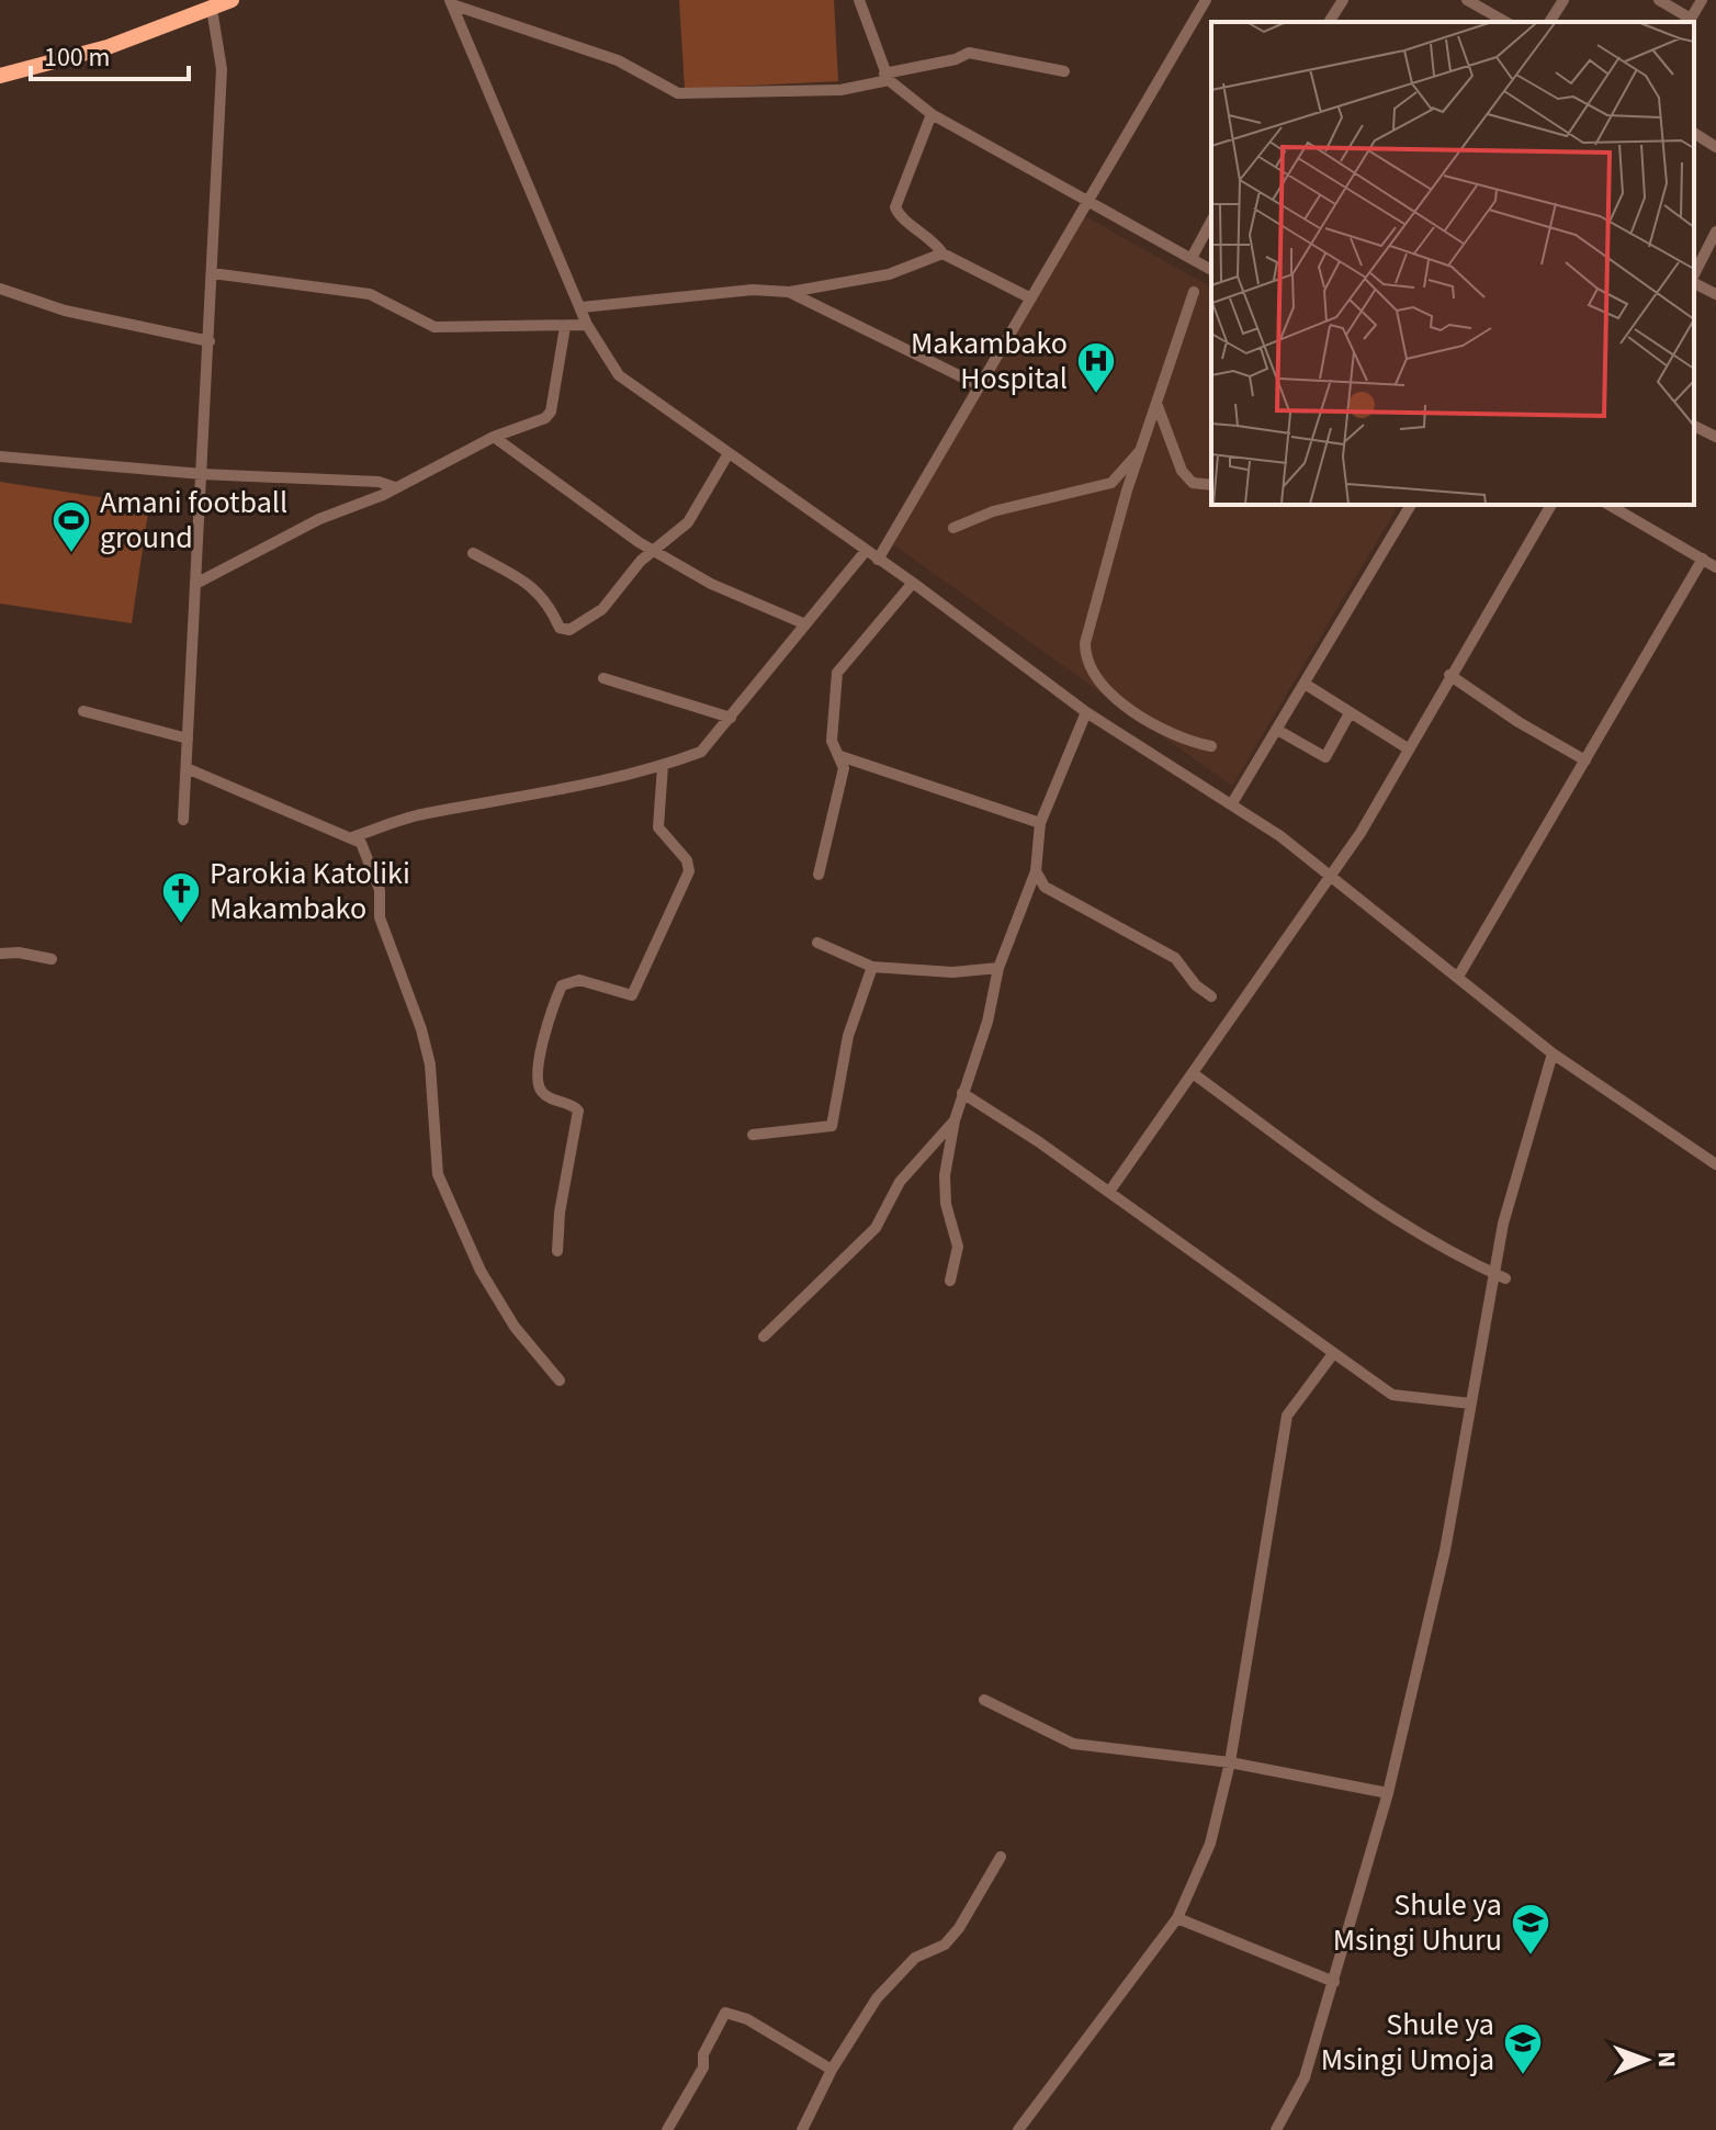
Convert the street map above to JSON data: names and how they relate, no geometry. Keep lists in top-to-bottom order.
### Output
{
  "places": {
    "hospital": ["Makambako Hospital"],
    "sports": ["Amani football ground"],
    "church": ["Parokia Katoliki Makambako"],
    "school or university": ["Shule ya Msingi Uhuru", "Shule ya Msingi Umoja"]
  },
  "scale_bar": "100 m",
  "north": "right"
}
